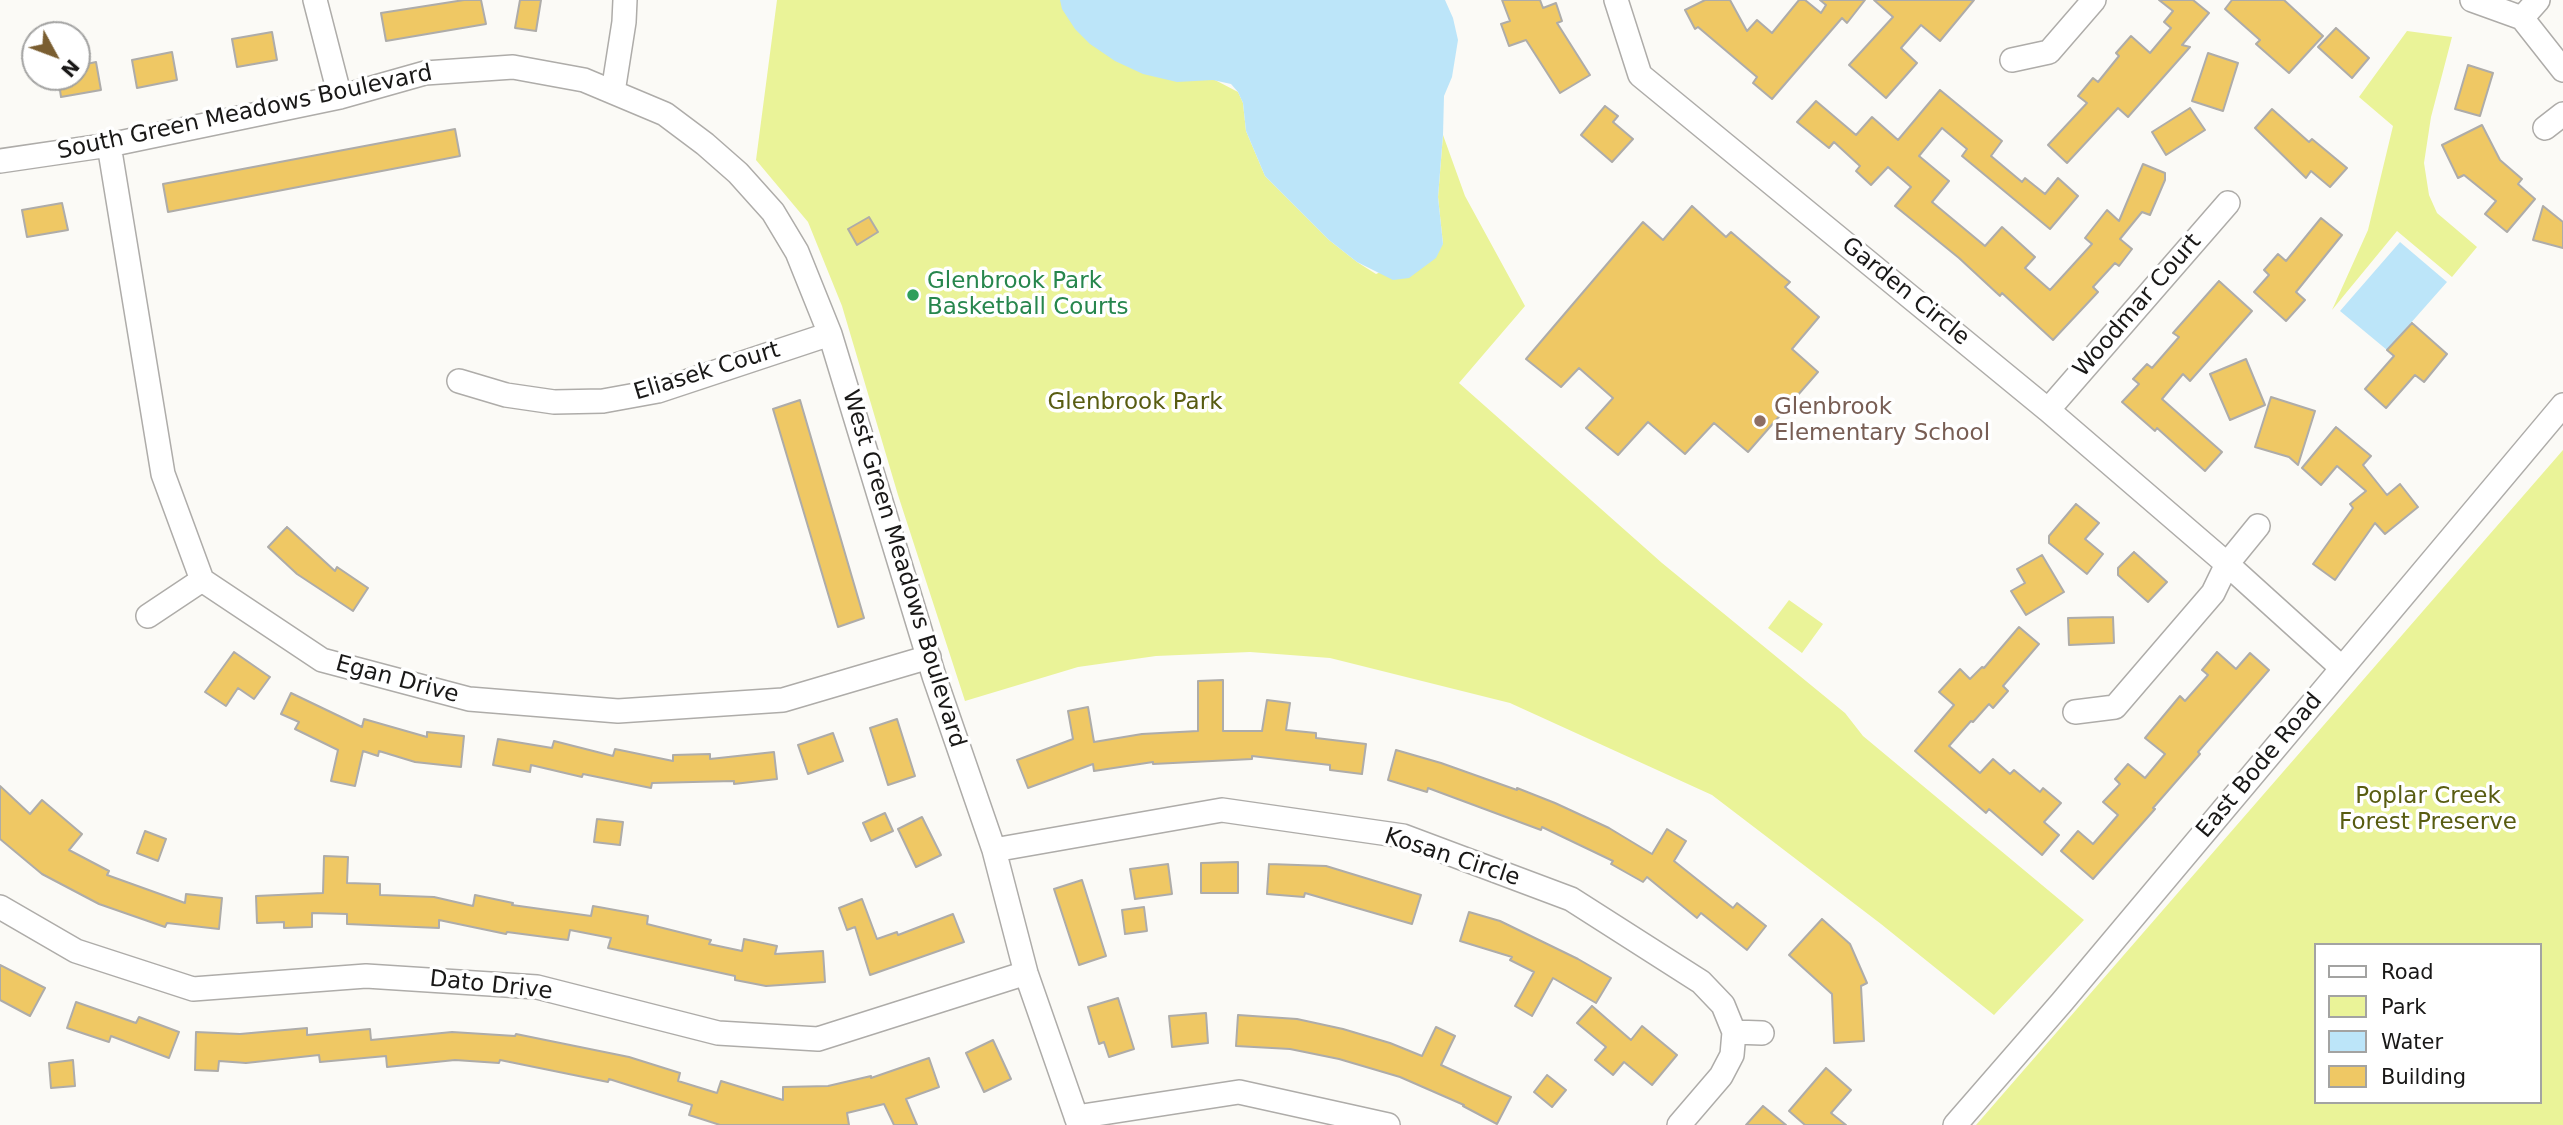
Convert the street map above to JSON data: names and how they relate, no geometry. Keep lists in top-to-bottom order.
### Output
{
  "streets": {
    "street": [
      "South Green Meadows Boulevard",
      "Garden Circle",
      "Woodmar Court",
      "Eliasek Court",
      "West Green Meadows Boulevard",
      "Egan Drive",
      "East Bode Road",
      "Kosan Circle",
      "Dato Drive"
    ]
  },
  "crossings": [
    ["South Green Meadows Boulevard", "West Green Meadows Boulevard"],
    ["Garden Circle", "Woodmar Court"],
    ["Garden Circle", "East Bode Road"],
    ["Eliasek Court", "West Green Meadows Boulevard"],
    ["West Green Meadows Boulevard", "Egan Drive"],
    ["West Green Meadows Boulevard", "Kosan Circle"],
    ["West Green Meadows Boulevard", "Dato Drive"]
  ],
  "parks": ["Glenbrook Park", "Poplar Creek Forest Preserve"],
  "places": ["Glenbrook Park Basketball Courts", "Glenbrook Elementary School"],
  "legend": [
    "Road",
    "Park",
    "Water",
    "Building"
  ],
  "north": "bottom right"
}
